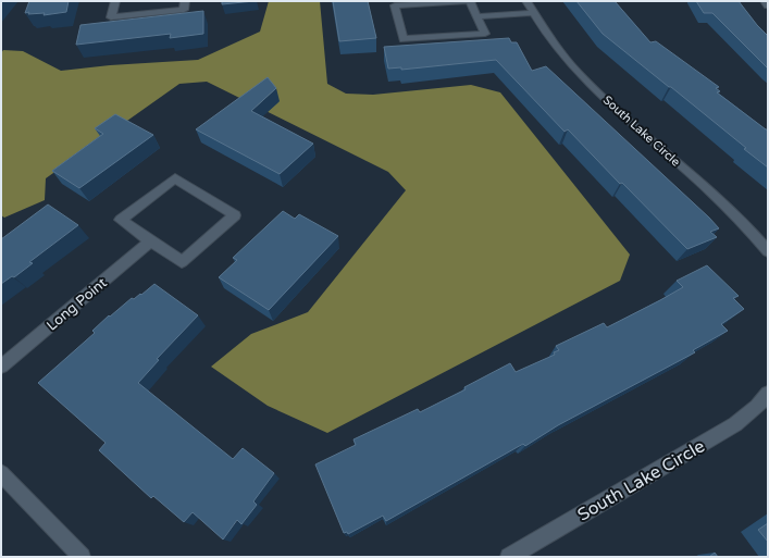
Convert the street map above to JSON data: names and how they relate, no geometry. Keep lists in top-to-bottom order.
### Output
{
  "streets": {
    "street": ["South Lake Circle", "Long Point"]
  }
}
